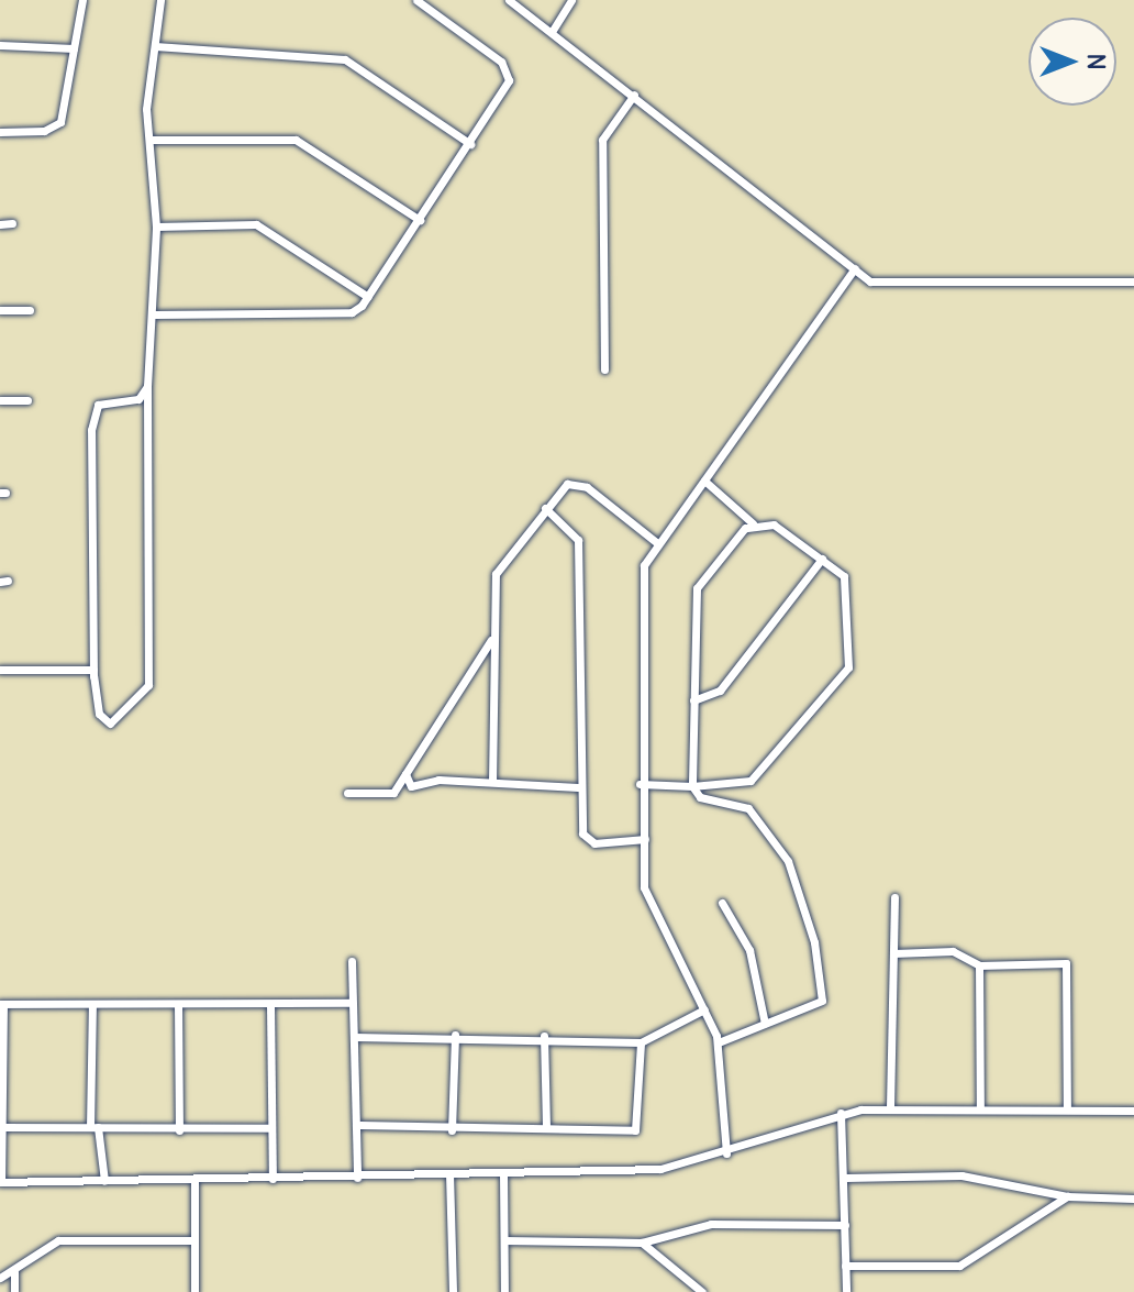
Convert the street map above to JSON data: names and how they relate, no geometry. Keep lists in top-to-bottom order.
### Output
{
  "north": "right"
}
